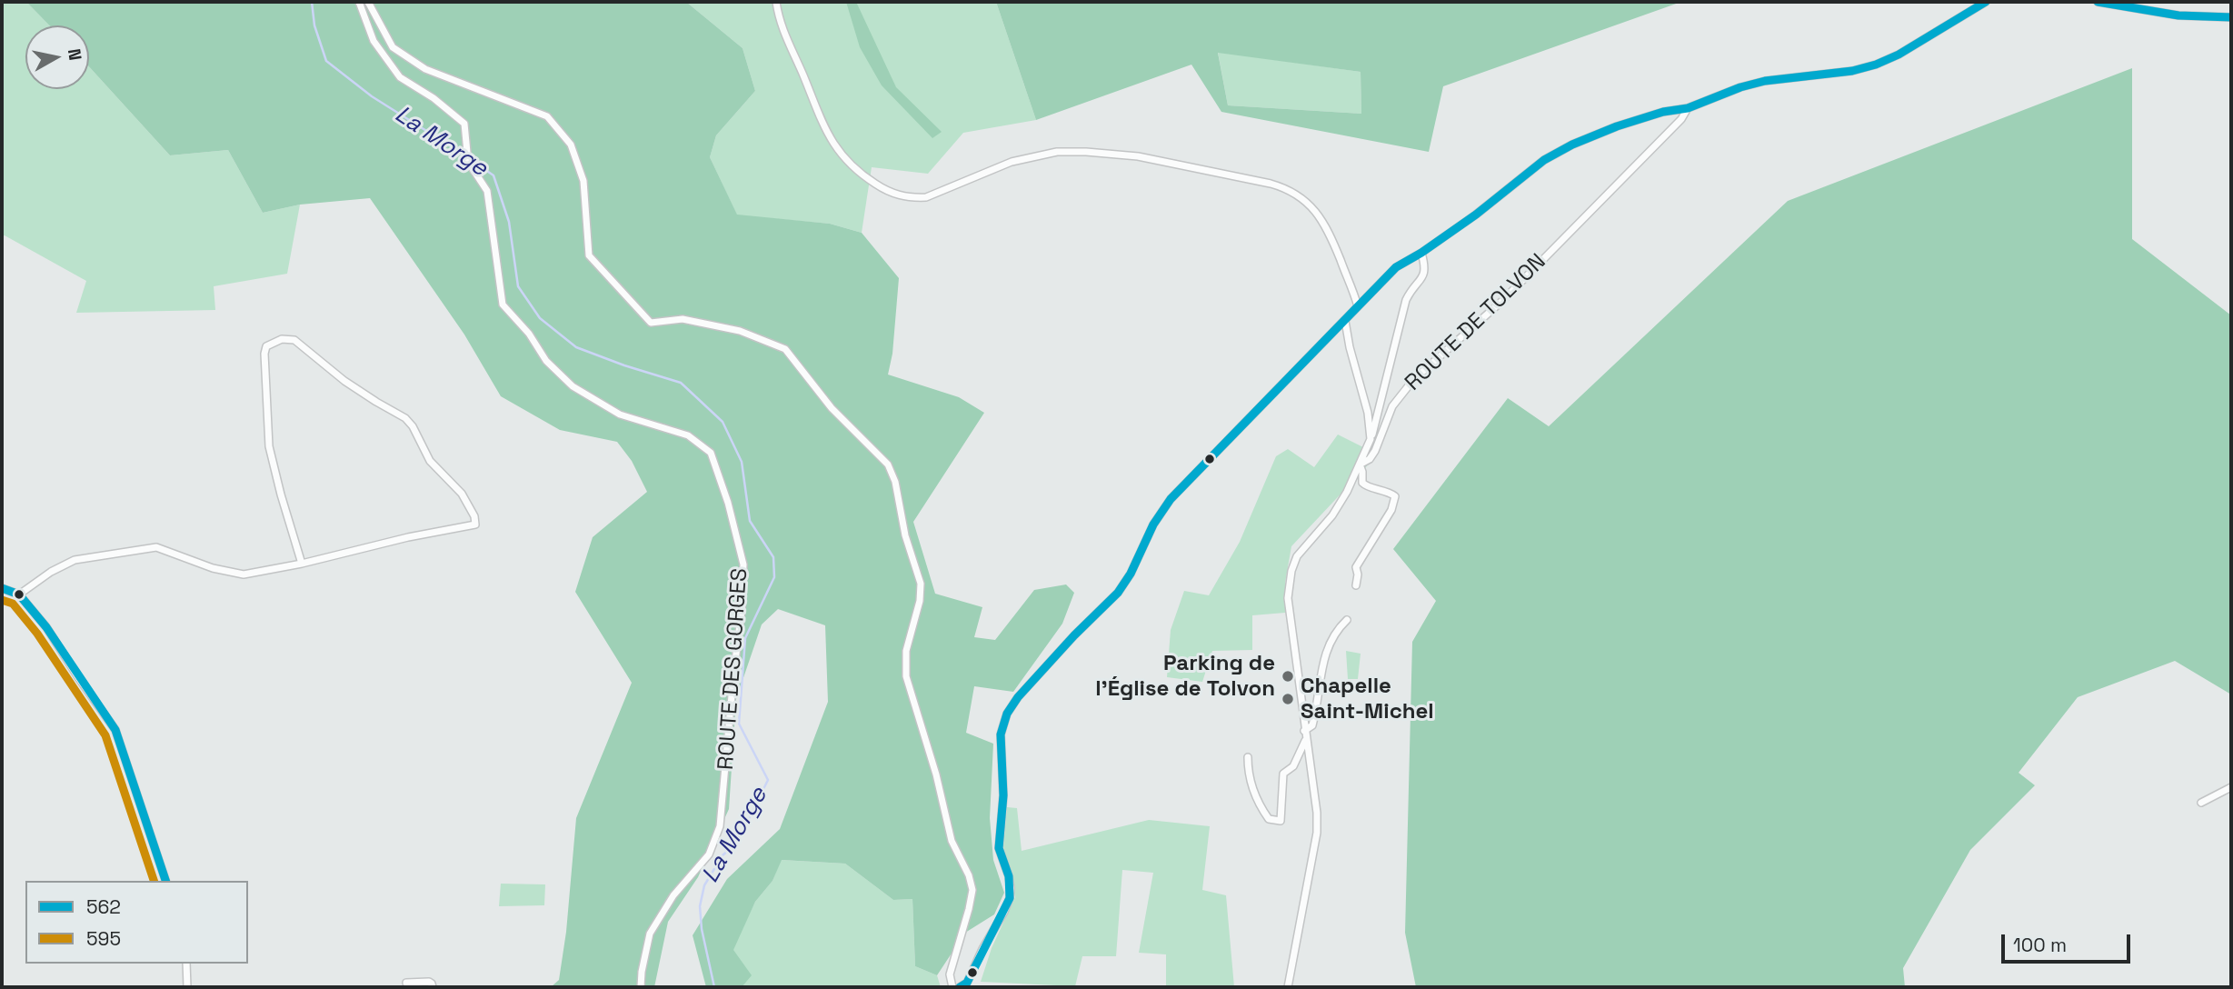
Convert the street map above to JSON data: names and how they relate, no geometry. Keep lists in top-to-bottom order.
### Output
{
  "streets": {
    "street": ["ROUTE DE TOLVON", "ROUTE DES GORGES"]
  },
  "water": ["La Morge"],
  "places": ["Parking de l'Église de Tolvon", "Chapelle Saint-Michel"],
  "lines": ["transit line 562", "transit line 595"],
  "legend": ["562", "595"],
  "scale_bar": "100 m",
  "north": "right"
}
